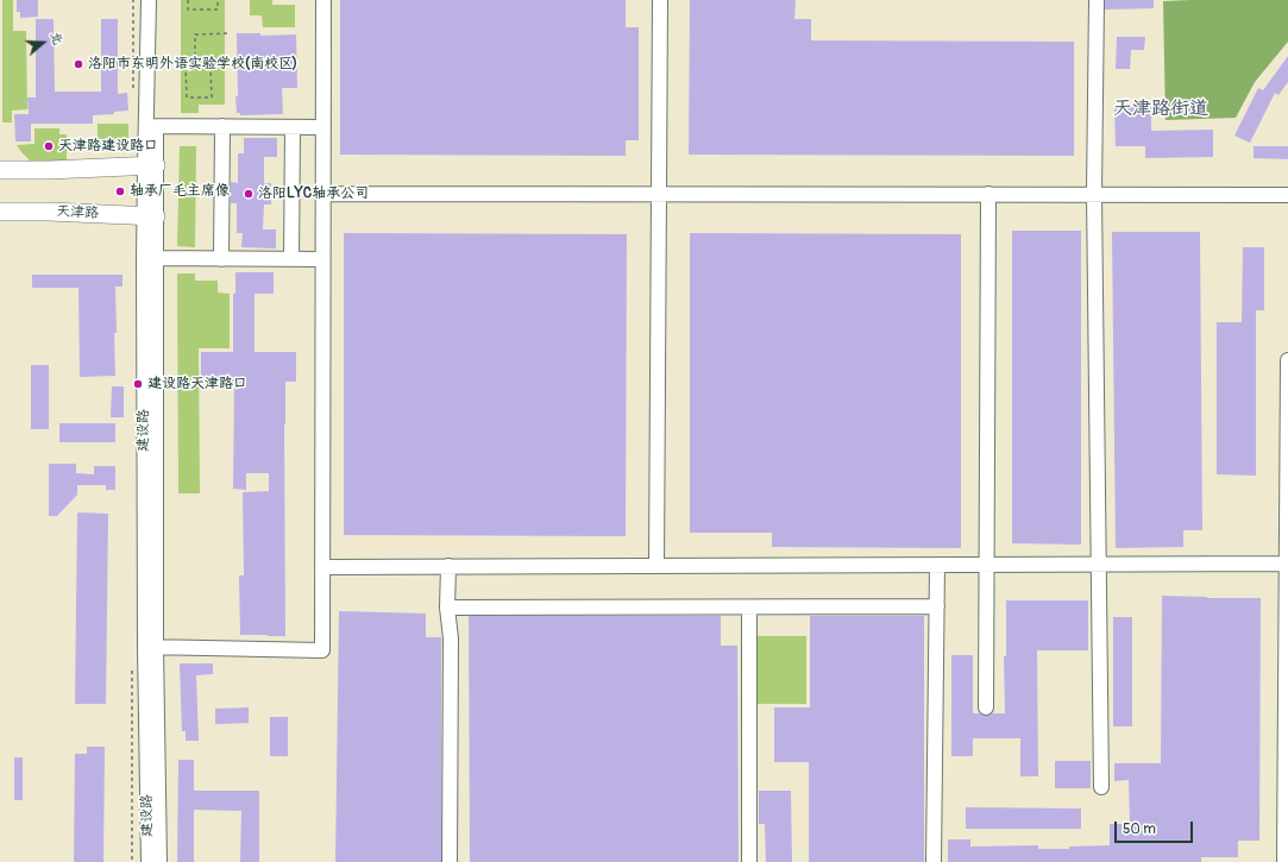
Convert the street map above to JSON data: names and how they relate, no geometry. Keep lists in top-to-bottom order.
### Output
{
  "streets": {
    "main road": ["天津路"],
    "street": ["建设路"]
  },
  "crossings": [
    ["天津路", "建设路"]
  ],
  "districts": ["天津路街道"],
  "places": [
    "洛阳市东明外语实验学校(南校区)",
    "天津路建设路口",
    "轴承厂毛主席像",
    "洛阳LYC轴承公司",
    "建设路天津路口"
  ],
  "scale_bar": "50 m",
  "north": "right"
}
